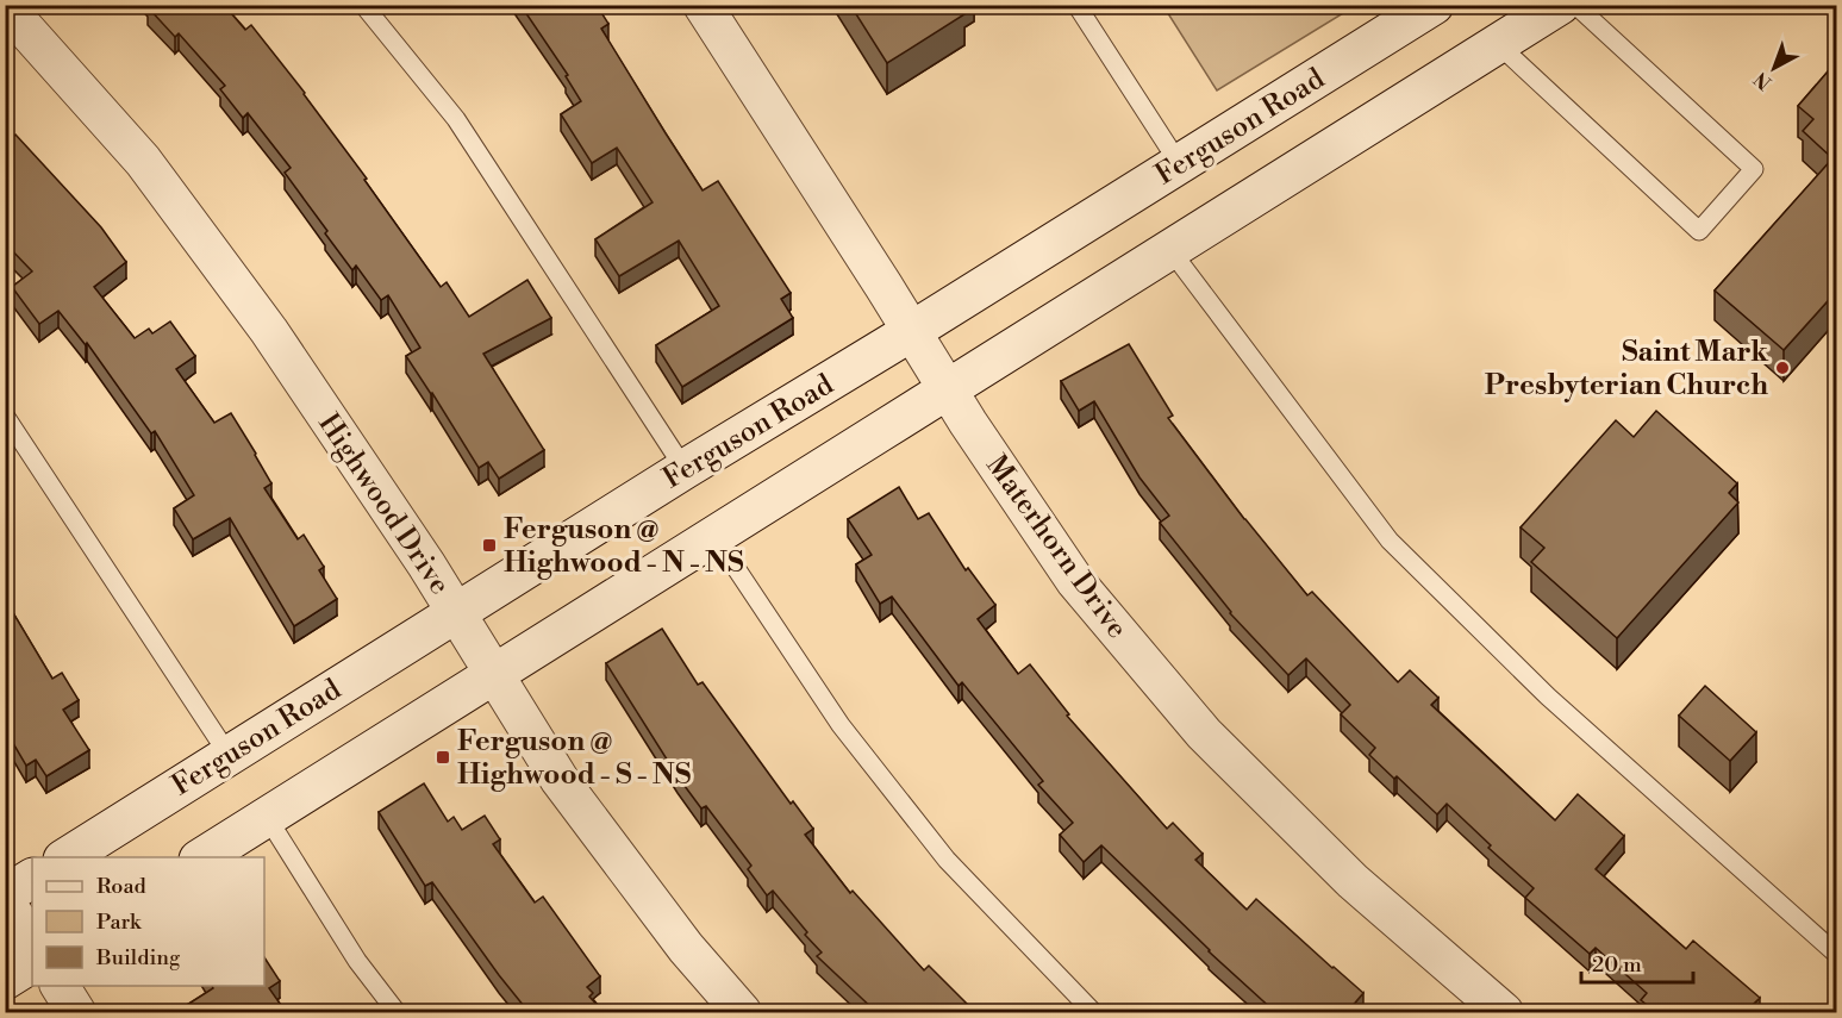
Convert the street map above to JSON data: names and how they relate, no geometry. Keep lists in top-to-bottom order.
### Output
{
  "streets": {
    "main road": ["Ferguson Road"],
    "street": ["Highwood Drive", "Materhorn Drive"]
  },
  "crossings": [
    ["Ferguson Road", "Highwood Drive"],
    ["Ferguson Road", "Materhorn Drive"]
  ],
  "places": {
    "other": ["Saint Mark Presbyterian Church"],
    "transit": ["Ferguson @ Highwood - N - NS", "Ferguson @ Highwood - S - NS"]
  },
  "legend": ["Road", "Park", "Building"],
  "scale_bar": "20 m",
  "north": "bottom left"
}
